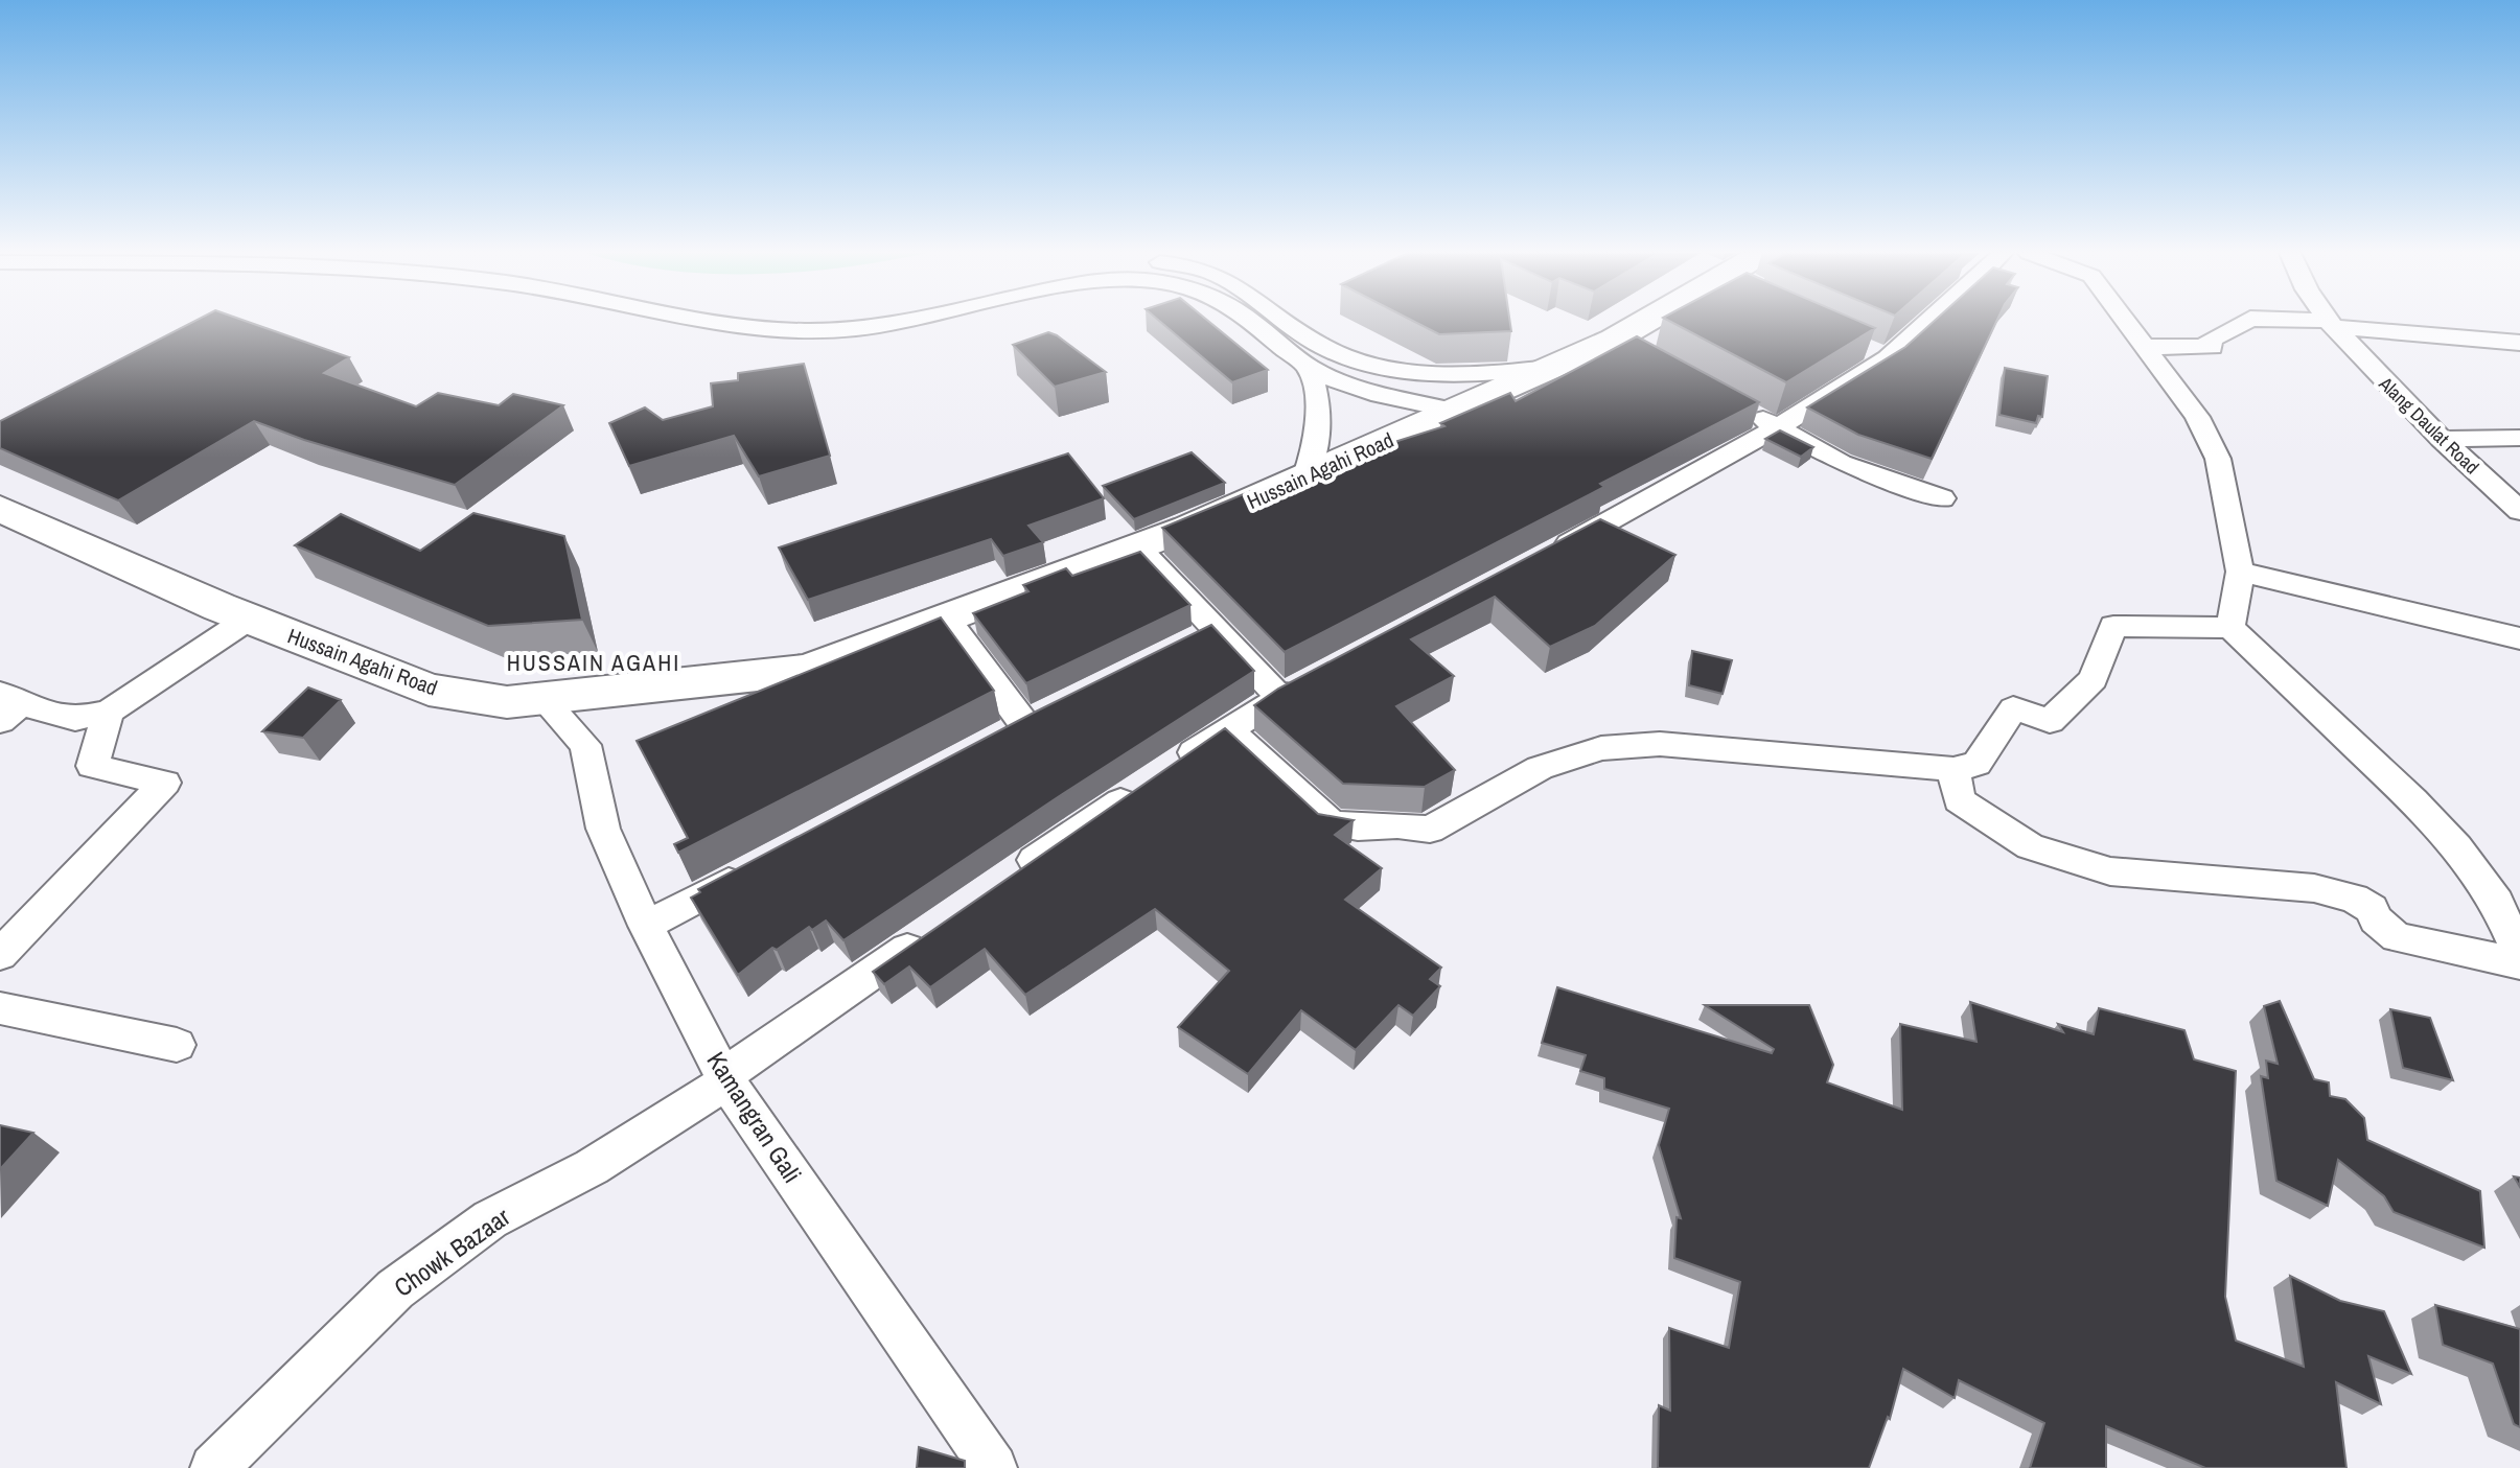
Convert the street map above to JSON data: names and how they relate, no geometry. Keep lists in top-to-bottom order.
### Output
{
  "streets": {
    "main road": ["Hussain Agahi Road"],
    "street": ["Alang Daulat Road", "Kamangran Gali", "Chowk Bazaar"]
  },
  "crossings": [
    ["Hussain Agahi Road", "Kamangran Gali"],
    ["Kamangran Gali", "Chowk Bazaar"]
  ],
  "districts": ["HUSSAIN AGAHI"]
}
